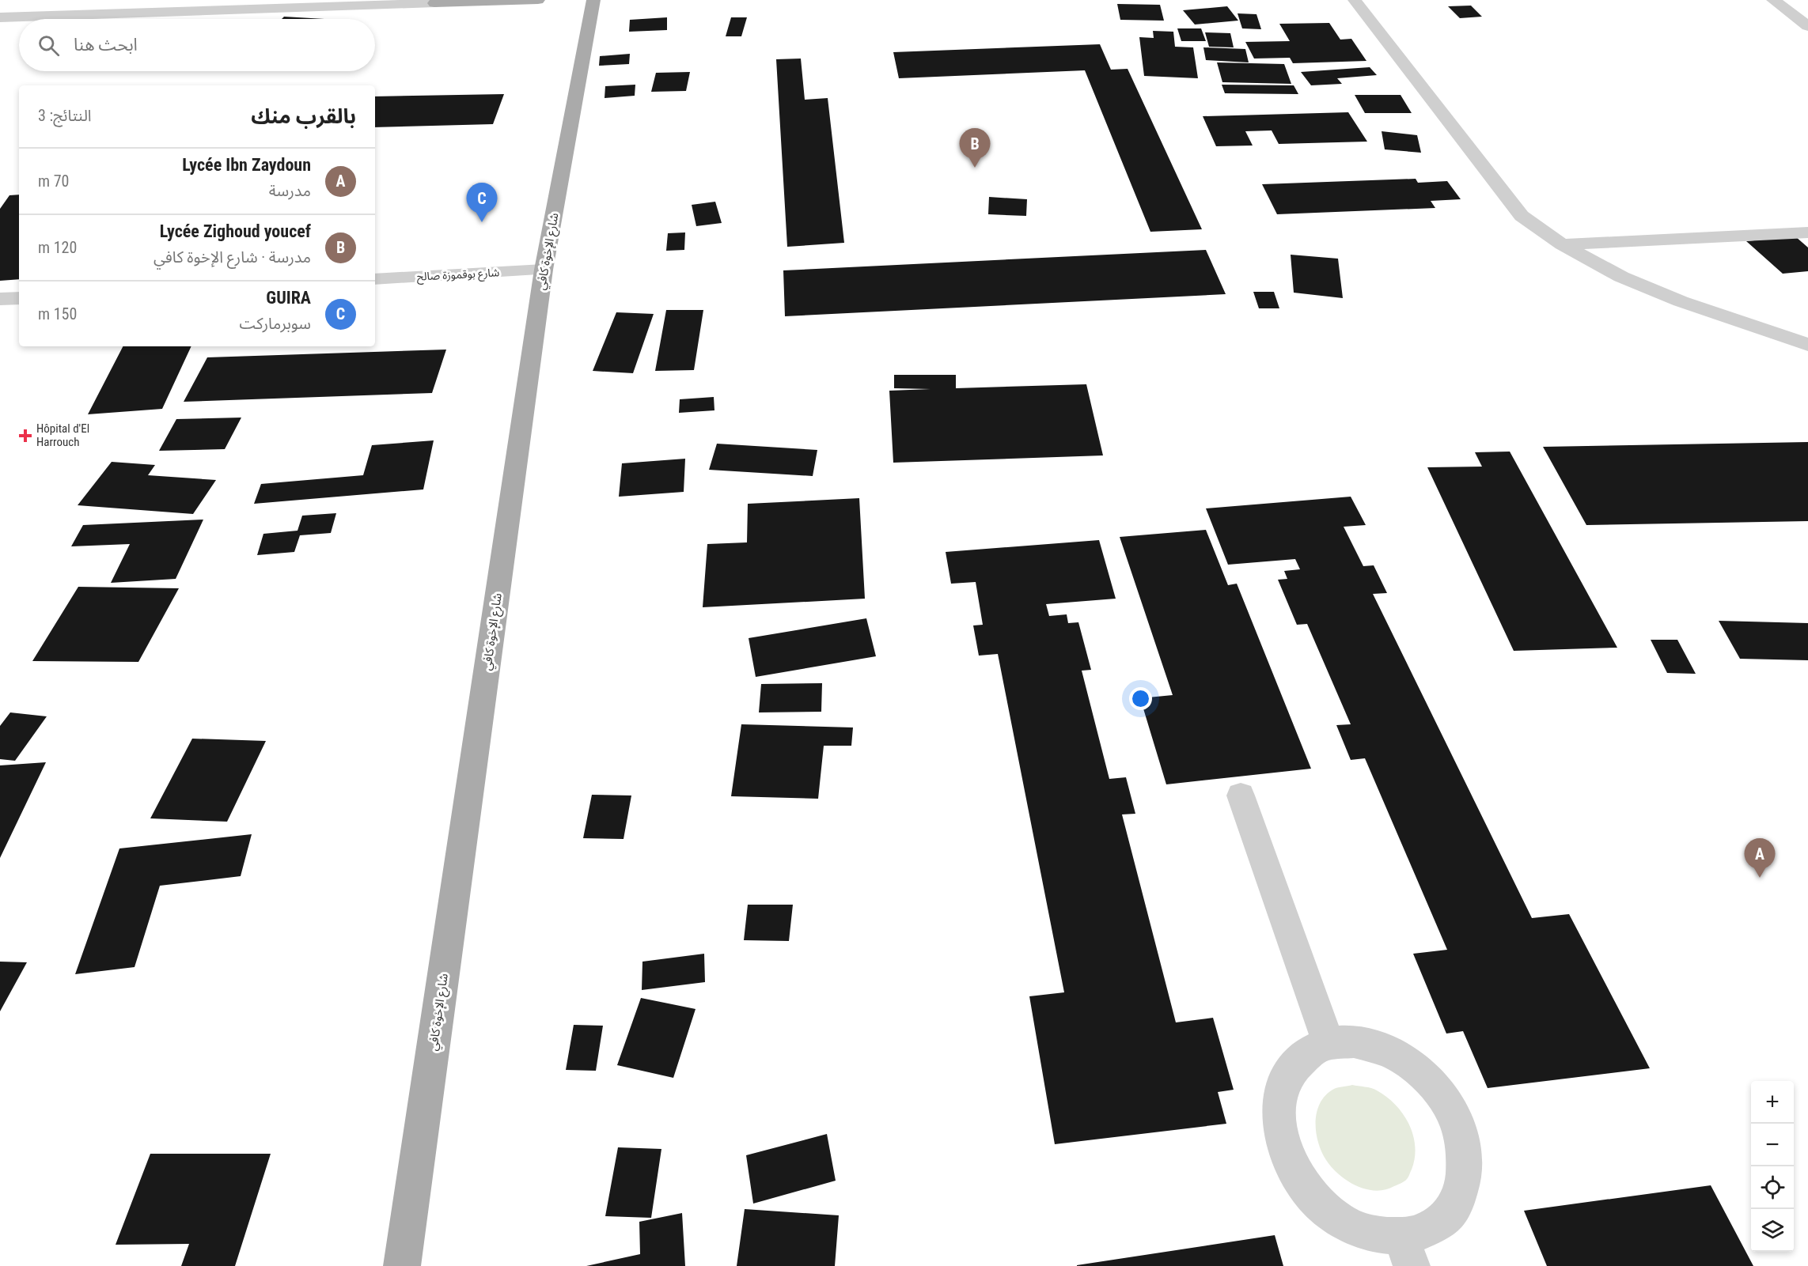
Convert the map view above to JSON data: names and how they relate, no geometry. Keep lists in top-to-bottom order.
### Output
{
  "streets": {
    "main road": ["شارع الإخوة كافي"],
    "street": ["شارع بوقموزة صالح"]
  },
  "crossings": [
    ["شارع الإخوة كافي", "شارع بوقموزة صالح"]
  ],
  "places": {
    "health": ["Hôpital d'El Harrouch"]
  },
  "page": {
    "search": "ابحث هنا",
    "heading": ["بالقرب منك", "النتائج: 3"],
    "pins": ["B", "C", "A"],
    "list": [
      {
        "mark": "A",
        "name": "Lycée Ibn Zaydoun",
        "note": "مدرسة",
        "value": "70 m"
      },
      {
        "mark": "B",
        "name": "Lycée Zighoud youcef",
        "note": "مدرسة · شارع الإخوة كافي",
        "value": "120 m"
      },
      {
        "mark": "C",
        "name": "GUIRA",
        "note": "سوبرماركت",
        "value": "150 m"
      }
    ],
    "map_buttons": ["+", "−"]
  }
}
